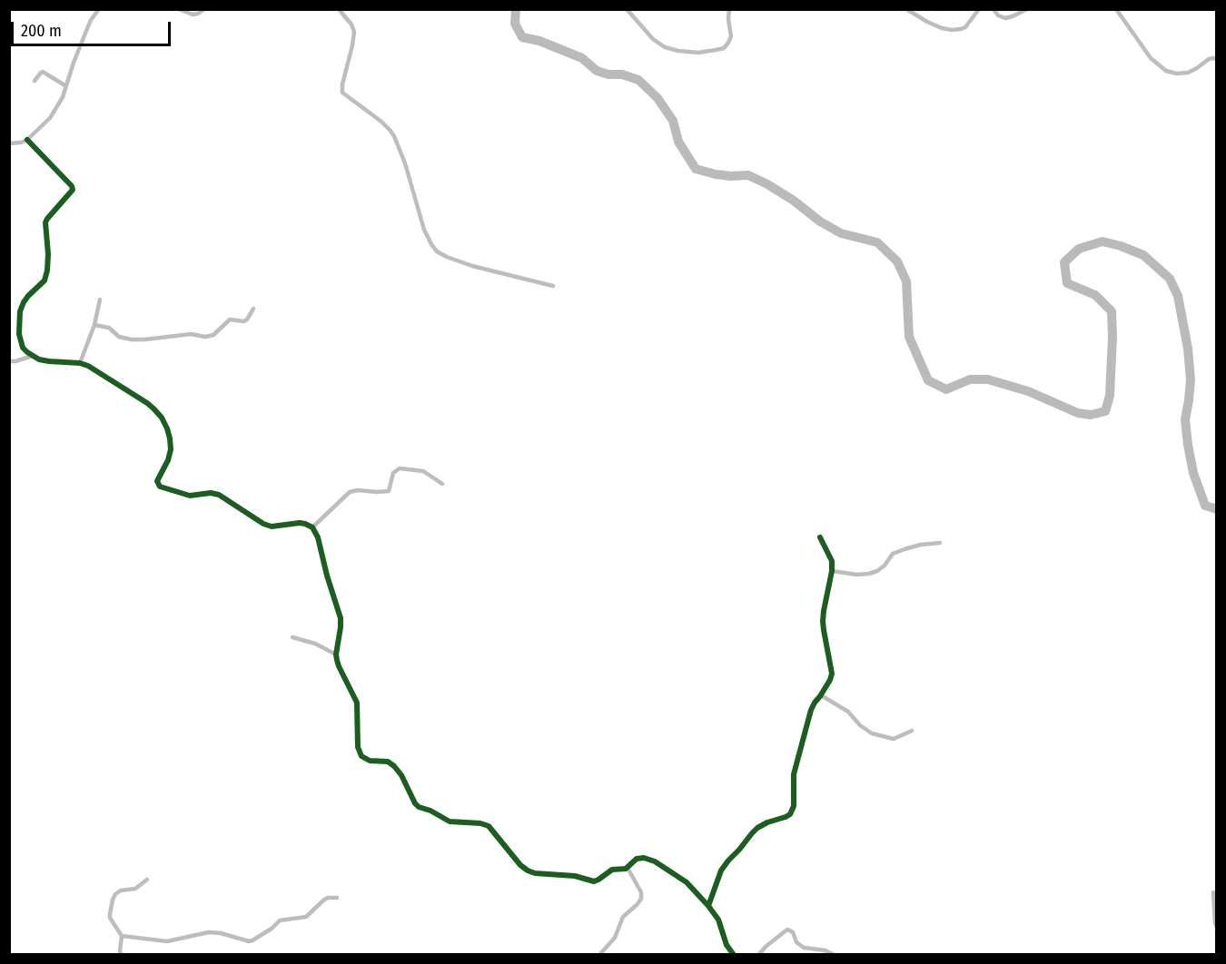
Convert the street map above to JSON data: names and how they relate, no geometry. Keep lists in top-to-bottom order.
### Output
{
  "scale_bar": "200 m"
}
